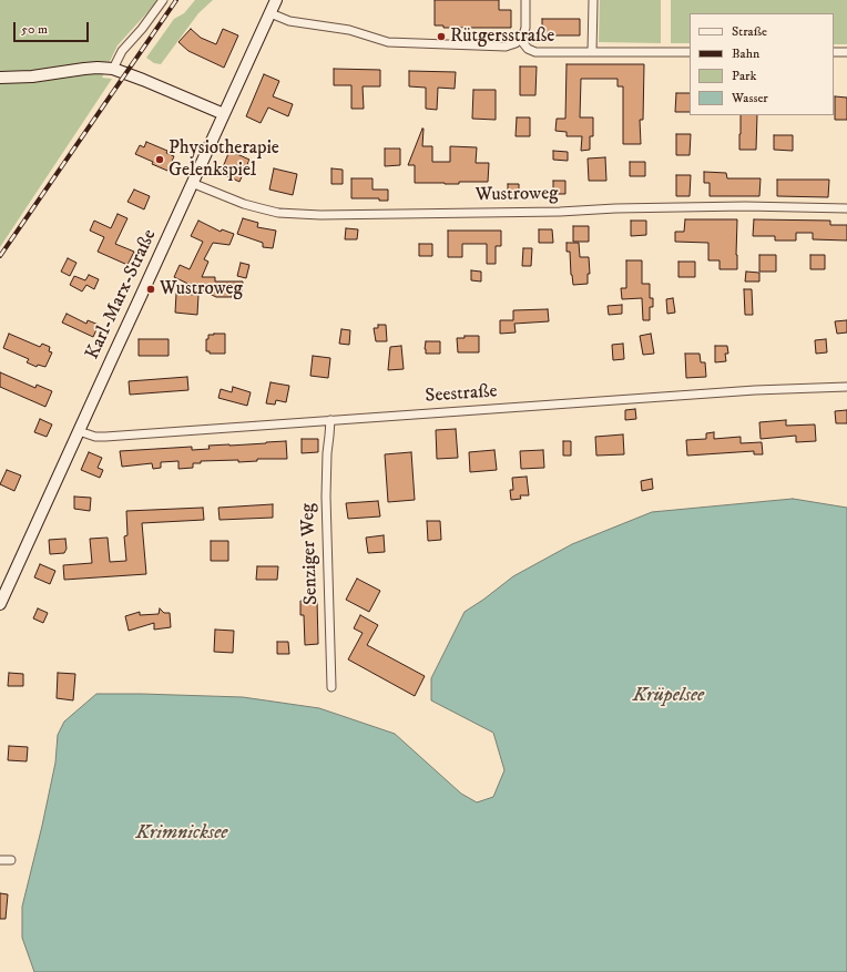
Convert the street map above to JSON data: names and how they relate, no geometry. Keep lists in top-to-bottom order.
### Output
{
  "streets": {
    "street": [
      "Wustroweg",
      "Karl-Marx-Straße",
      "Seestraße",
      "Senziger Weg"
    ]
  },
  "crossings": [
    ["Wustroweg", "Karl-Marx-Straße"],
    ["Karl-Marx-Straße", "Seestraße"],
    ["Seestraße", "Senziger Weg"]
  ],
  "water": ["Krüpelsee", "Krimnicksee"],
  "places": ["Rütgersstraße", "Physiotherapie Gelenkspiel", "Wustroweg"],
  "legend": [
    "Straße",
    "Bahn",
    "Park",
    "Wasser"
  ],
  "scale_bar": "50 m"
}
